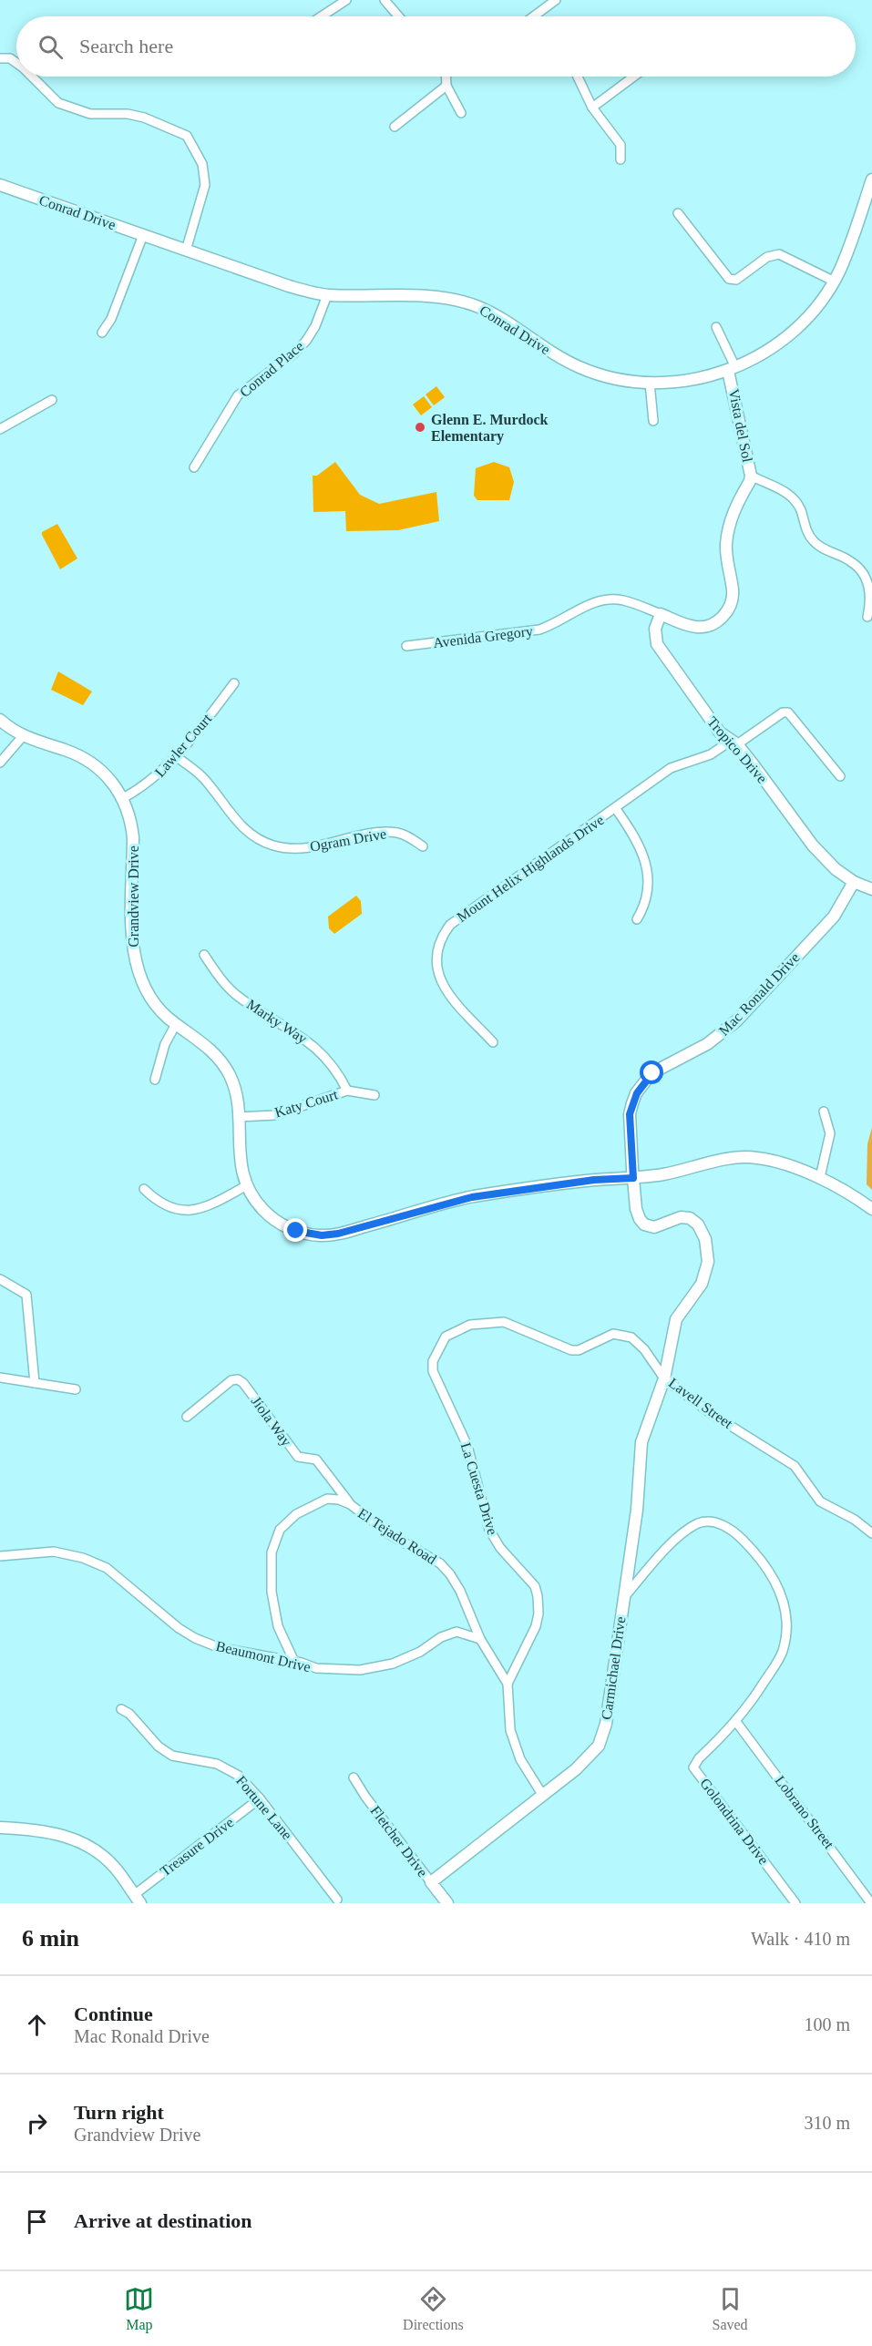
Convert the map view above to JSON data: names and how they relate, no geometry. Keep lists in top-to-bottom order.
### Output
{
  "streets": {
    "street": [
      "Conrad Drive",
      "Conrad Place",
      "Vista del Sol",
      "Avenida Gregory",
      "Lawler Court",
      "Tropico Drive",
      "Ogram Drive",
      "Mount Helix Highlands Drive",
      "Grandview Drive",
      "Mac Ronald Drive",
      "Marky Way",
      "Katy Court",
      "Lavell Street",
      "Jiola Way",
      "La Cuesta Drive",
      "El Tejado Road",
      "Beaumont Drive",
      "Carmichael Drive",
      "Fortune Lane",
      "Lobrano Street",
      "Golondrina Drive",
      "Fletcher Drive",
      "Treasure Drive"
    ]
  },
  "crossings": [
    ["Conrad Drive", "Conrad Place"],
    ["Conrad Drive", "Vista del Sol"],
    ["Vista del Sol", "Avenida Gregory"],
    ["Avenida Gregory", "Tropico Drive"],
    ["Lawler Court", "Ogram Drive"],
    ["Lawler Court", "Grandview Drive"],
    ["Tropico Drive", "Mount Helix Highlands Drive"],
    ["Tropico Drive", "Mac Ronald Drive"],
    ["Grandview Drive", "Mac Ronald Drive"],
    ["Grandview Drive", "Katy Court"],
    ["Grandview Drive", "Lavell Street"],
    ["Mac Ronald Drive", "Lavell Street"],
    ["Marky Way", "Katy Court"],
    ["Lavell Street", "La Cuesta Drive"],
    ["Lavell Street", "Carmichael Drive"],
    ["Jiola Way", "El Tejado Road"],
    ["La Cuesta Drive", "El Tejado Road"],
    ["La Cuesta Drive", "Carmichael Drive"],
    ["El Tejado Road", "Beaumont Drive"],
    ["El Tejado Road", "Carmichael Drive"],
    ["Carmichael Drive", "Golondrina Drive"],
    ["Carmichael Drive", "Fletcher Drive"],
    ["Fortune Lane", "Treasure Drive"],
    ["Lobrano Street", "Golondrina Drive"]
  ],
  "places": ["Glenn E. Murdock Elementary"],
  "page": {
    "search": "Search here",
    "heading": ["6 min", "Walk · 410 m"],
    "list": [
      ["Continue", "Mac Ronald Drive", "100 m"],
      ["Turn right", "Grandview Drive", "310 m"],
      "Arrive at destination"
    ],
    "nav": ["Map", "Directions", "Saved"]
  }
}
